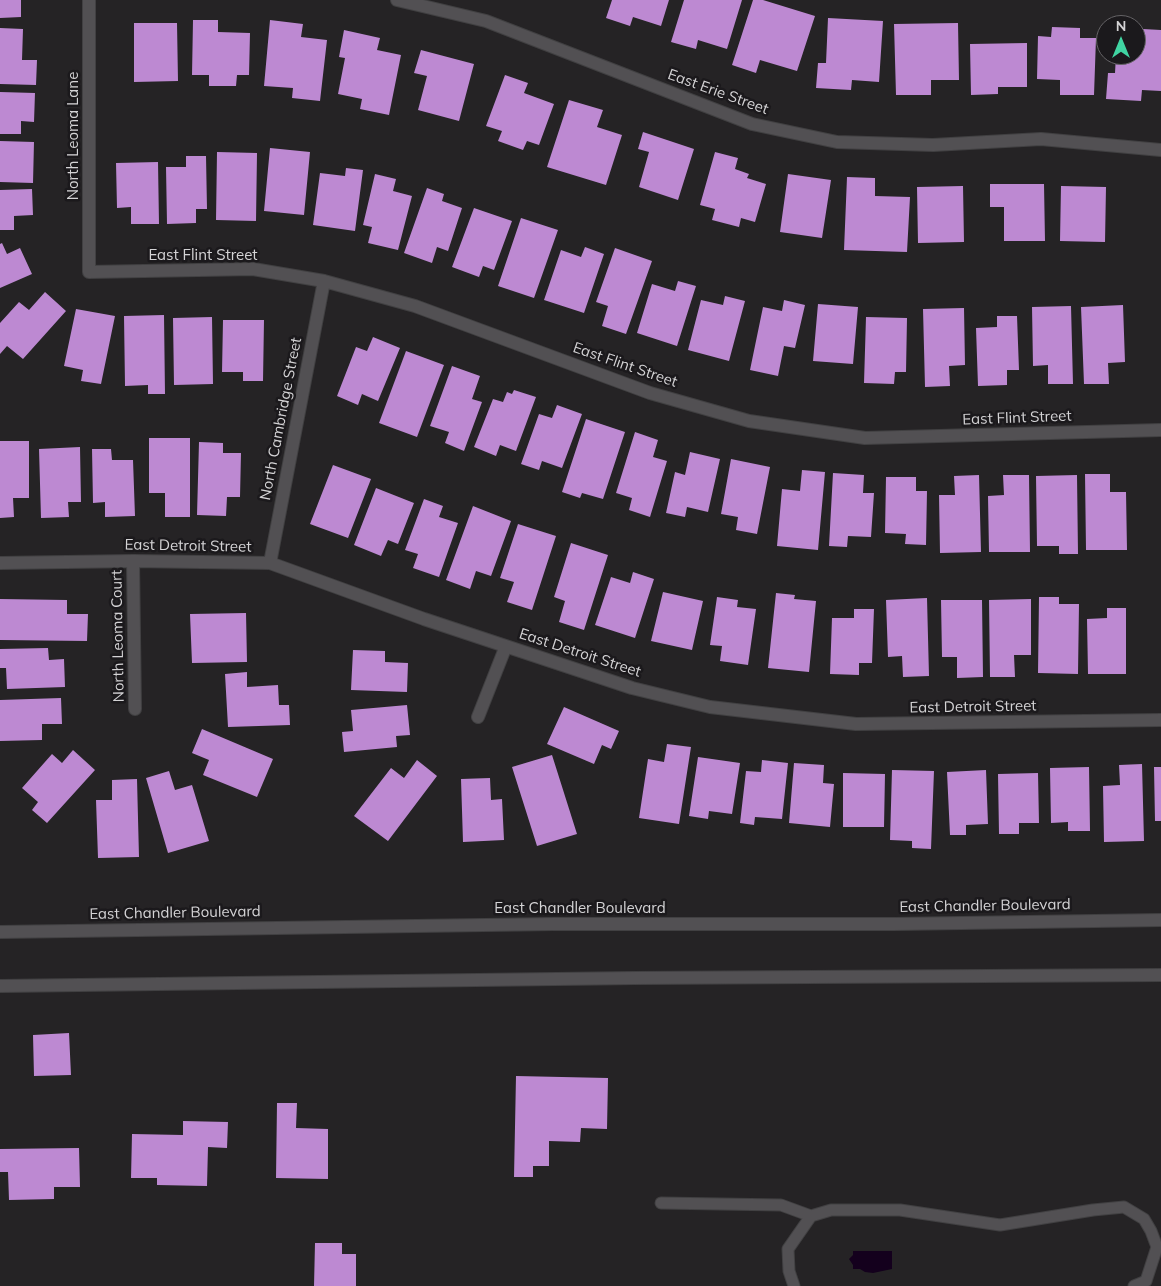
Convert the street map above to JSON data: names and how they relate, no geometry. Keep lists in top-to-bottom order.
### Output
{
  "streets": {
    "street": [
      "East Erie Street",
      "North Leoma Lane",
      "East Flint Street",
      "North Cambridge Street",
      "East Detroit Street",
      "North Leoma Court",
      "East Chandler Boulevard"
    ]
  },
  "crossings": [
    ["North Leoma Lane", "East Flint Street"],
    ["East Flint Street", "North Cambridge Street"],
    ["North Cambridge Street", "East Detroit Street"],
    ["East Detroit Street", "North Leoma Court"]
  ],
  "north": "top"
}
